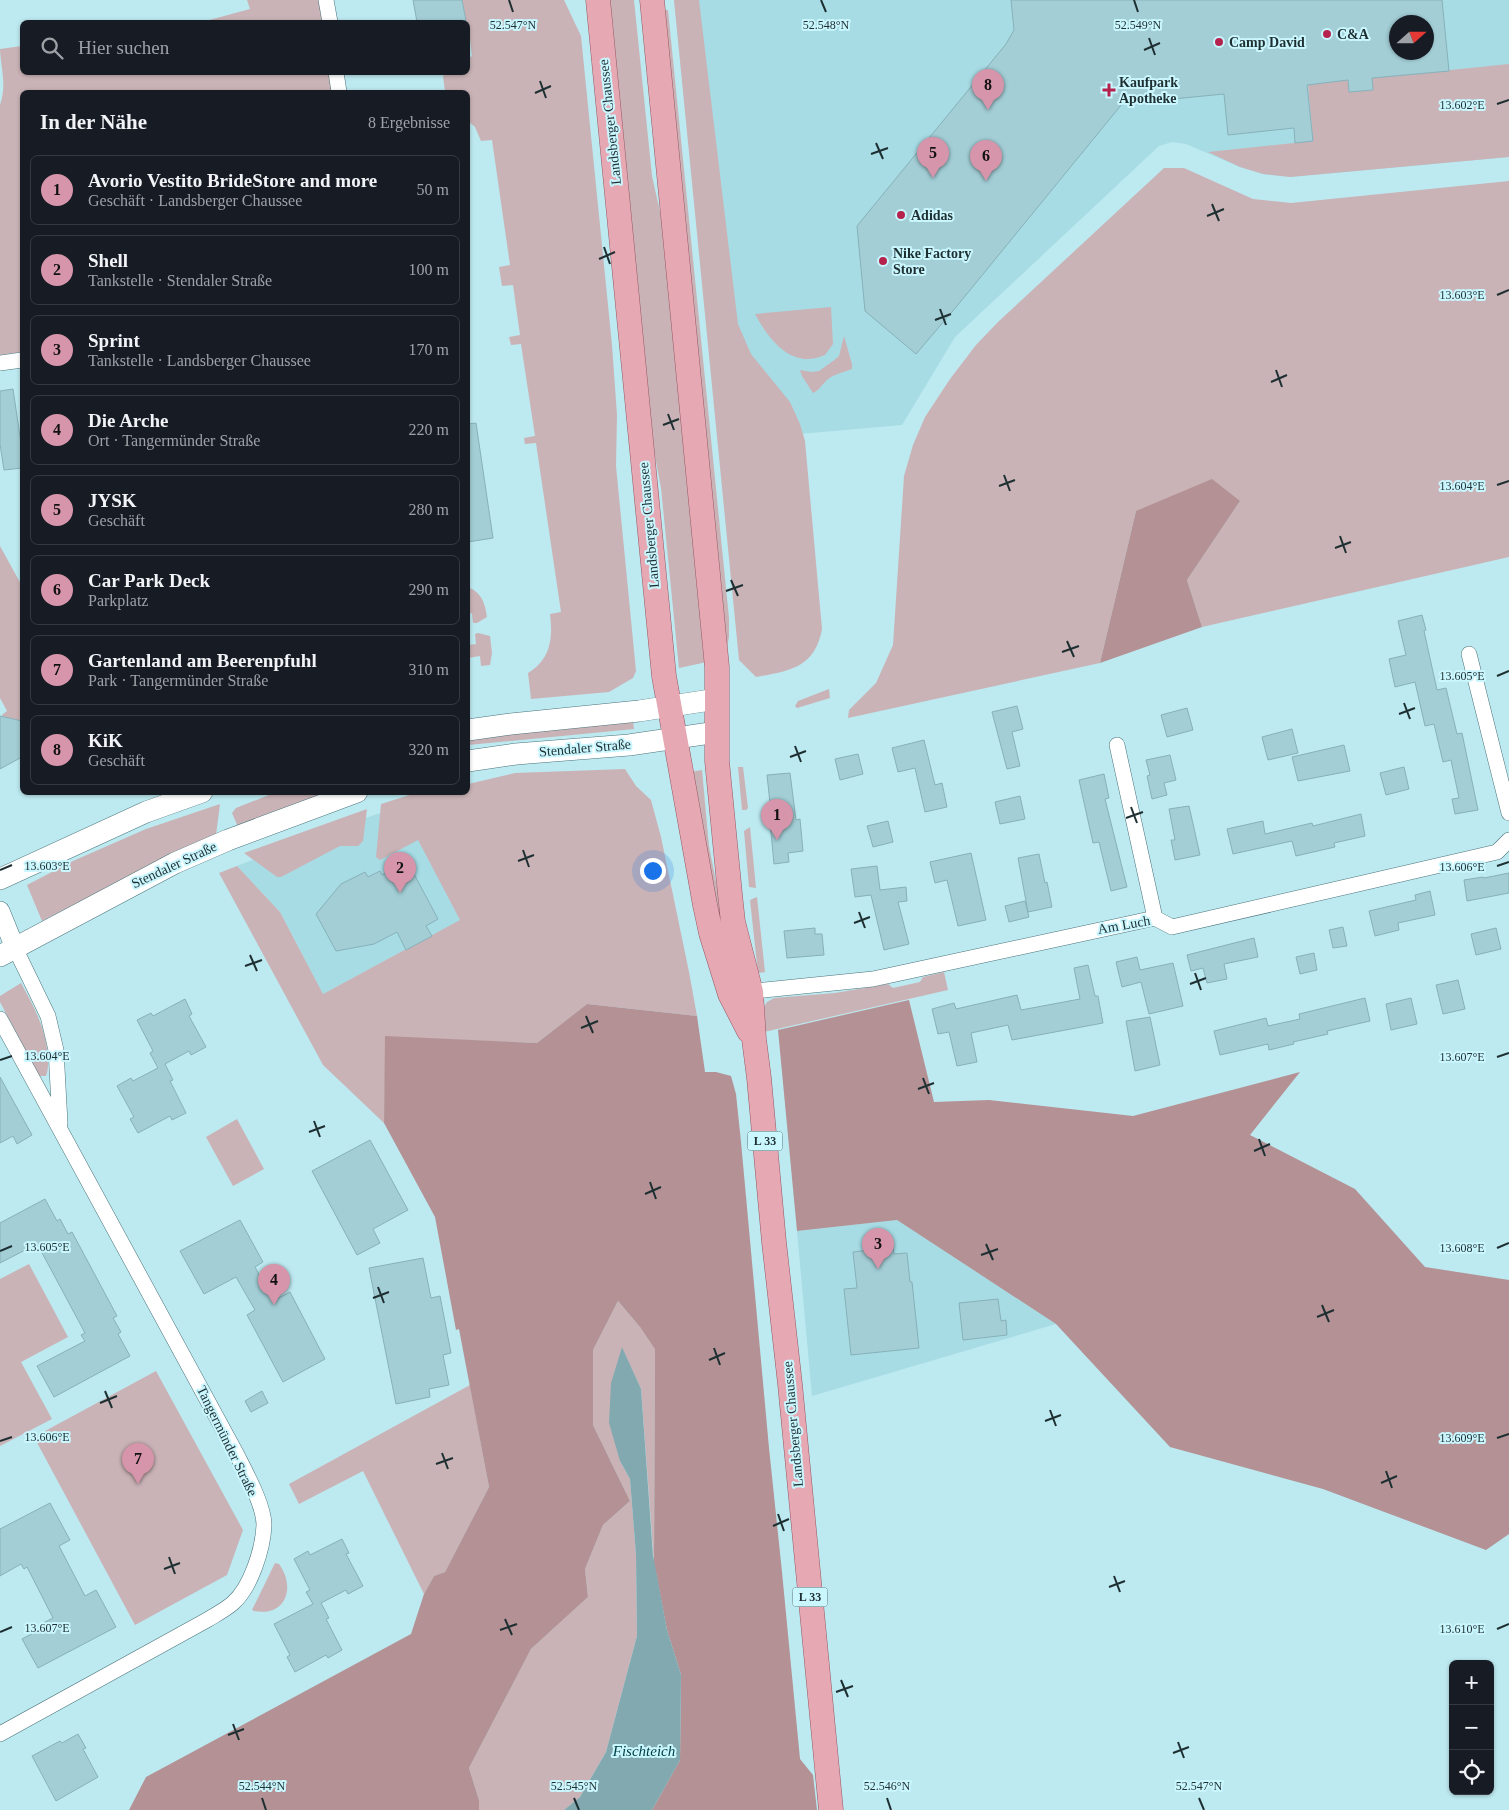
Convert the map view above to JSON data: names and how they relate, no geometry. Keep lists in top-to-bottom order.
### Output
{
  "streets": {
    "main road": ["Landsberger Chaussee", "Stendaler Straße", "L 33"],
    "street": ["Am Luch", "Tangermünder Straße"]
  },
  "crossings": [
    ["Landsberger Chaussee", "Stendaler Straße"],
    ["Landsberger Chaussee", "Am Luch"],
    ["Stendaler Straße", "Tangermünder Straße"]
  ],
  "water": ["Fischteich"],
  "places": {
    "other": [
      "C&A",
      "Camp David",
      "Adidas",
      "Nike Factory Store"
    ],
    "health": ["Kaufpark Apotheke"]
  },
  "north": "right",
  "page": {
    "search": "Hier suchen",
    "pins": [
      "8",
      "5",
      "6",
      "1",
      "2",
      "3",
      "4",
      "7"
    ],
    "heading": ["In der Nähe", "8 Ergebnisse"],
    "list": [
      {
        "mark": "1",
        "name": "Avorio Vestito BrideStore and more",
        "note": "Geschäft · Landsberger Chaussee",
        "value": "50 m"
      },
      {
        "mark": "2",
        "name": "Shell",
        "note": "Tankstelle · Stendaler Straße",
        "value": "100 m"
      },
      {
        "mark": "3",
        "name": "Sprint",
        "note": "Tankstelle · Landsberger Chaussee",
        "value": "170 m"
      },
      {
        "mark": "4",
        "name": "Die Arche",
        "note": "Ort · Tangermünder Straße",
        "value": "220 m"
      },
      {
        "mark": "5",
        "name": "JYSK",
        "note": "Geschäft",
        "value": "280 m"
      },
      {
        "mark": "6",
        "name": "Car Park Deck",
        "note": "Parkplatz",
        "value": "290 m"
      },
      {
        "mark": "7",
        "name": "Gartenland am Beerenpfuhl",
        "note": "Park · Tangermünder Straße",
        "value": "310 m"
      },
      {
        "mark": "8",
        "name": "KiK",
        "note": "Geschäft",
        "value": "320 m"
      }
    ],
    "map_buttons": ["+", "−"]
  },
  "coordinates": [
    "52.547°N",
    "52.548°N",
    "52.549°N",
    "13.602°E",
    "13.603°E",
    "13.604°E",
    "13.605°E",
    "13.606°E",
    "13.607°E",
    "13.608°E",
    "13.609°E",
    "13.610°E",
    "52.544°N",
    "52.545°N",
    "52.546°N"
  ]
}
